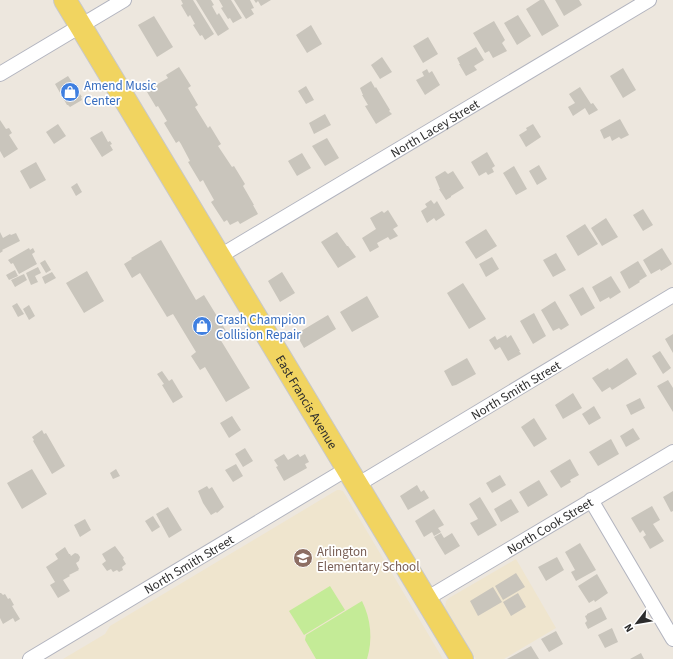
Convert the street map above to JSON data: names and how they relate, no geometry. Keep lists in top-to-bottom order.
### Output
{
  "streets": {
    "main road": ["East Francis Avenue"],
    "street": ["North Lacey Street", "North Smith Street", "North Cook Street"]
  },
  "crossings": [
    ["North Lacey Street", "East Francis Avenue"],
    ["North Smith Street", "East Francis Avenue"],
    ["East Francis Avenue", "North Cook Street"]
  ],
  "places": {
    "shop": ["Amend Music Center", "Crash Champion Collision Repair"],
    "school or university": ["Arlington Elementary School"]
  },
  "north": "bottom left"
}
